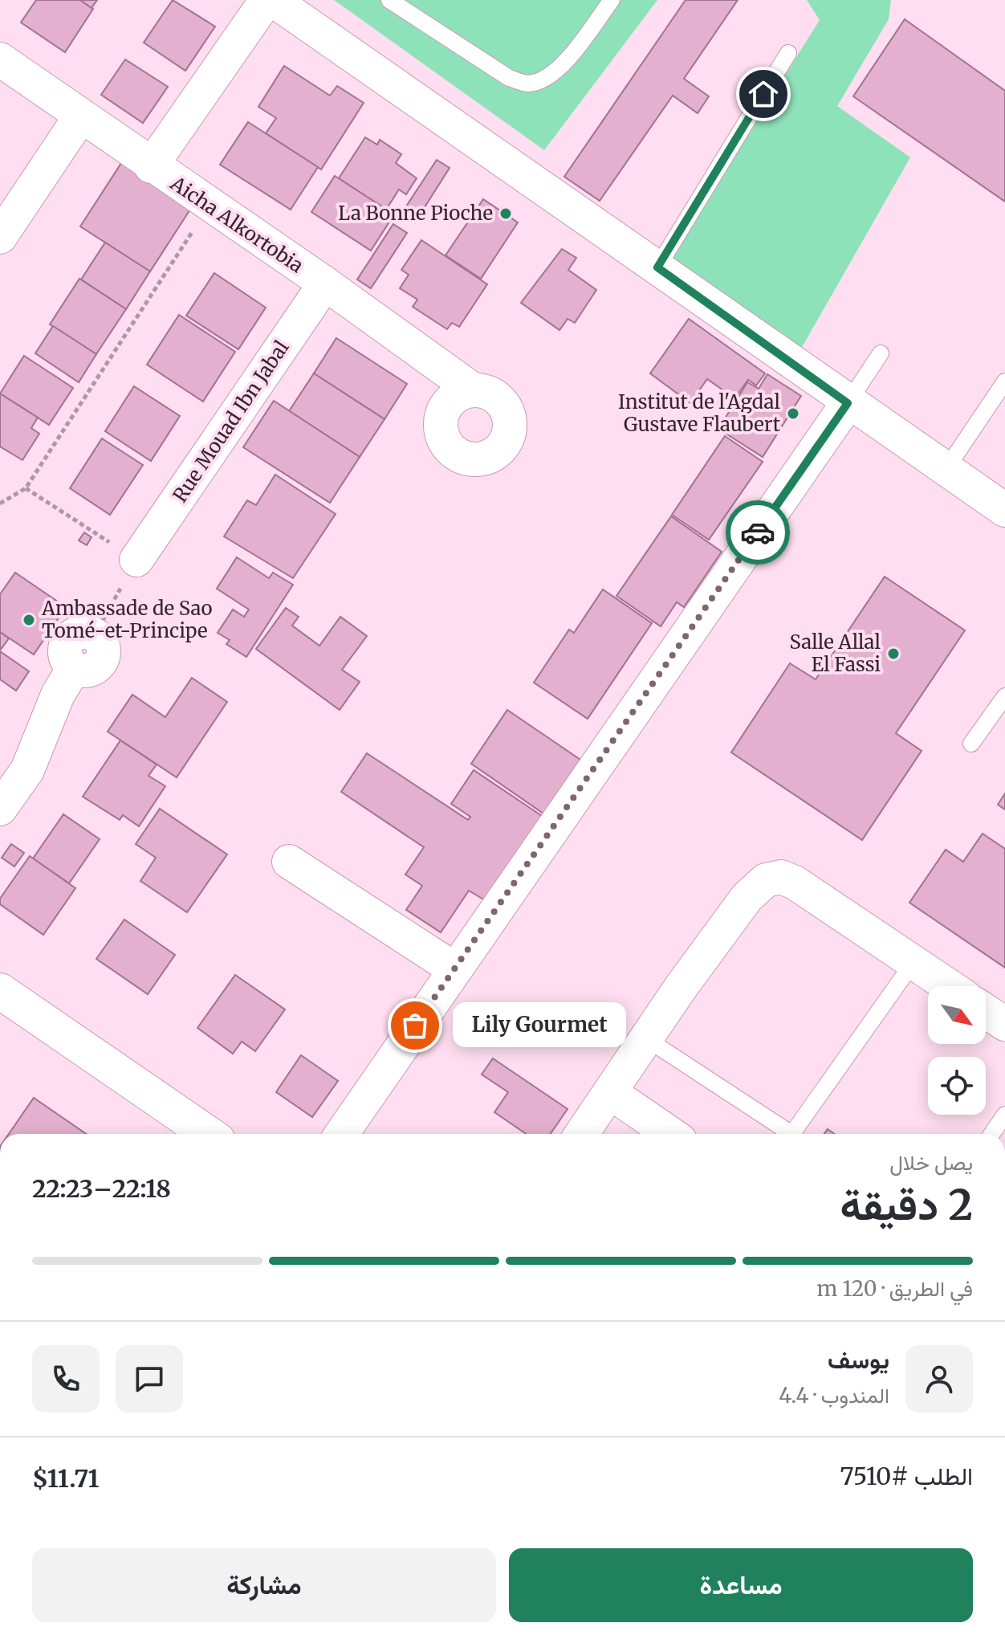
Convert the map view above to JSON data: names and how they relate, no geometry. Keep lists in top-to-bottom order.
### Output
{
  "streets": {
    "street": ["Aicha Alkortobia", "Rue Mouad Ibn Jabal"]
  },
  "crossings": [
    ["Aicha Alkortobia", "Rue Mouad Ibn Jabal"]
  ],
  "places": [
    "La Bonne Pioche",
    "Institut de l'Agdal Gustave Flaubert",
    "Ambassade de Sao Tomé-et-Principe",
    "Salle Allal El Fassi",
    "Lily Gourmet"
  ],
  "north": "bottom right",
  "page": {
    "bubble": "Lily Gourmet",
    "heading": ["2 دقيقة", "يصل خلال", "22:18–22:23"],
    "panel": [
      "يوسف",
      "المندوب · 4.4",
      "الطلب #7510",
      "$11.71"
    ],
    "bar": "في الطريق · 120 m",
    "buttons": ["مساعدة", "مشاركة"]
  }
}
